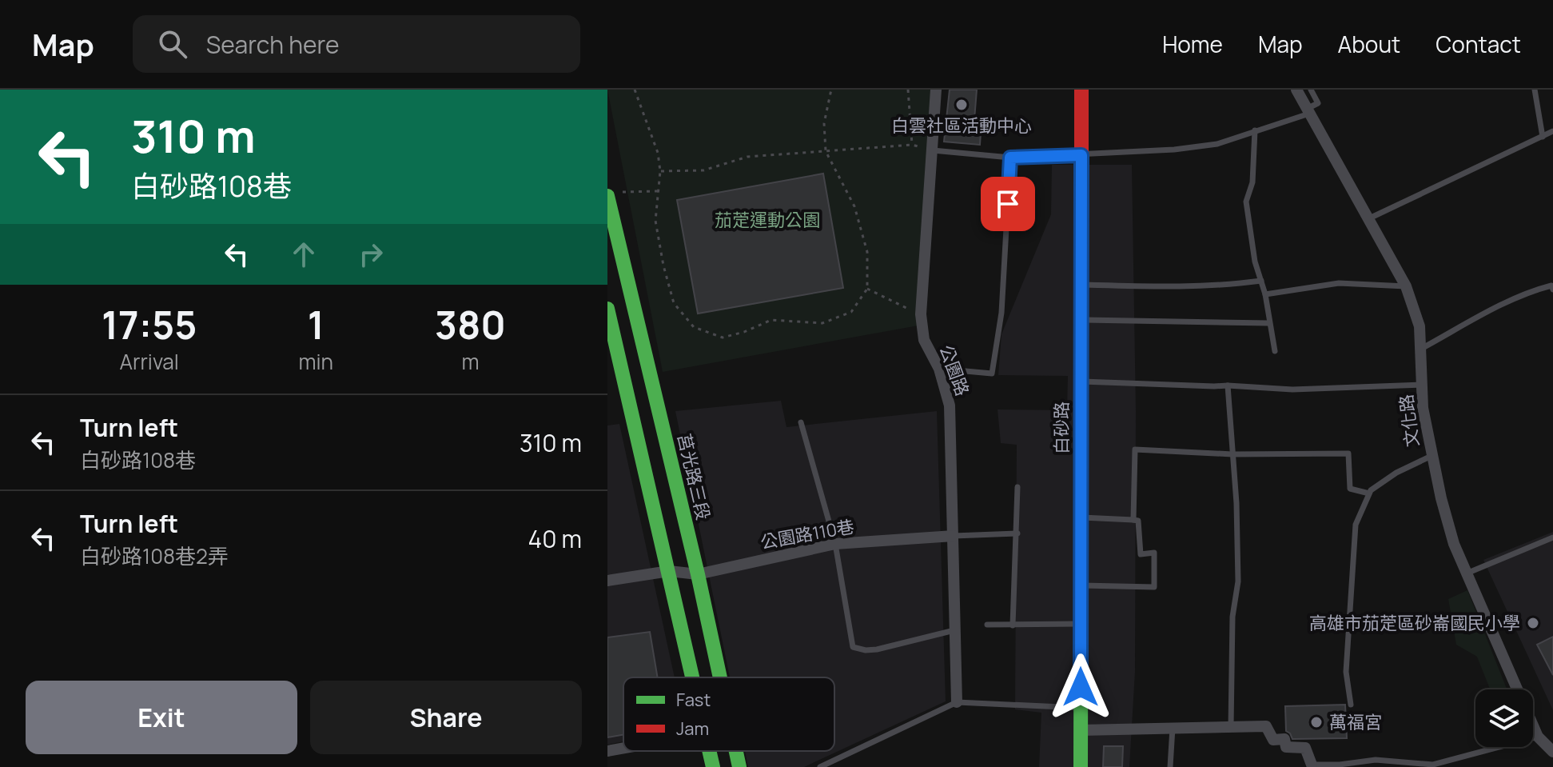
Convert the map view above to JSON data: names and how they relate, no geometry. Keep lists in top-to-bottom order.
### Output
{
  "streets": {
    "street": [
      "公園路",
      "文化路",
      "白砂路",
      "莒光路三段",
      "公園路110巷"
    ]
  },
  "crossings": [
    ["公園路", "公園路110巷"],
    ["莒光路三段", "公園路110巷"]
  ],
  "parks": ["茄萣運動公園"],
  "places": ["白雲社區活動中心", "高雄市茄萣區砂崙國民小學", "萬福宮"],
  "legend": ["Fast", "Jam"],
  "page": {
    "header": "Map",
    "search": "Search here",
    "nav": [
      "Home",
      "Map",
      "About",
      "Contact"
    ],
    "turn": ["310 m", "白砂路108巷"],
    "eta": [
      "17:55",
      "Arrival",
      "1",
      "min",
      "380",
      "m"
    ],
    "list": [
      {
        "name": "Turn left",
        "note": "白砂路108巷",
        "value": "310 m"
      },
      {
        "name": "Turn left",
        "note": "白砂路108巷2弄",
        "value": "40 m"
      }
    ],
    "buttons": ["Exit", "Share"]
  }
}
